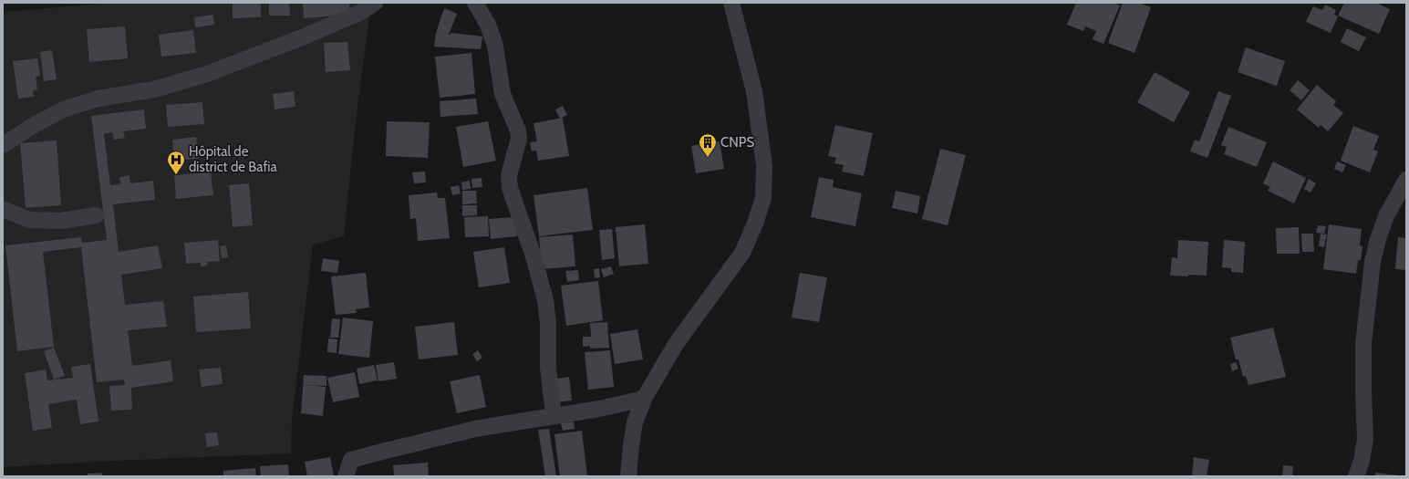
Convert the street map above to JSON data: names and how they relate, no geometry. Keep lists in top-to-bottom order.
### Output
{
  "places": {
    "building": ["CNPS"],
    "hospital": ["Hôpital de district de Bafia"]
  }
}
